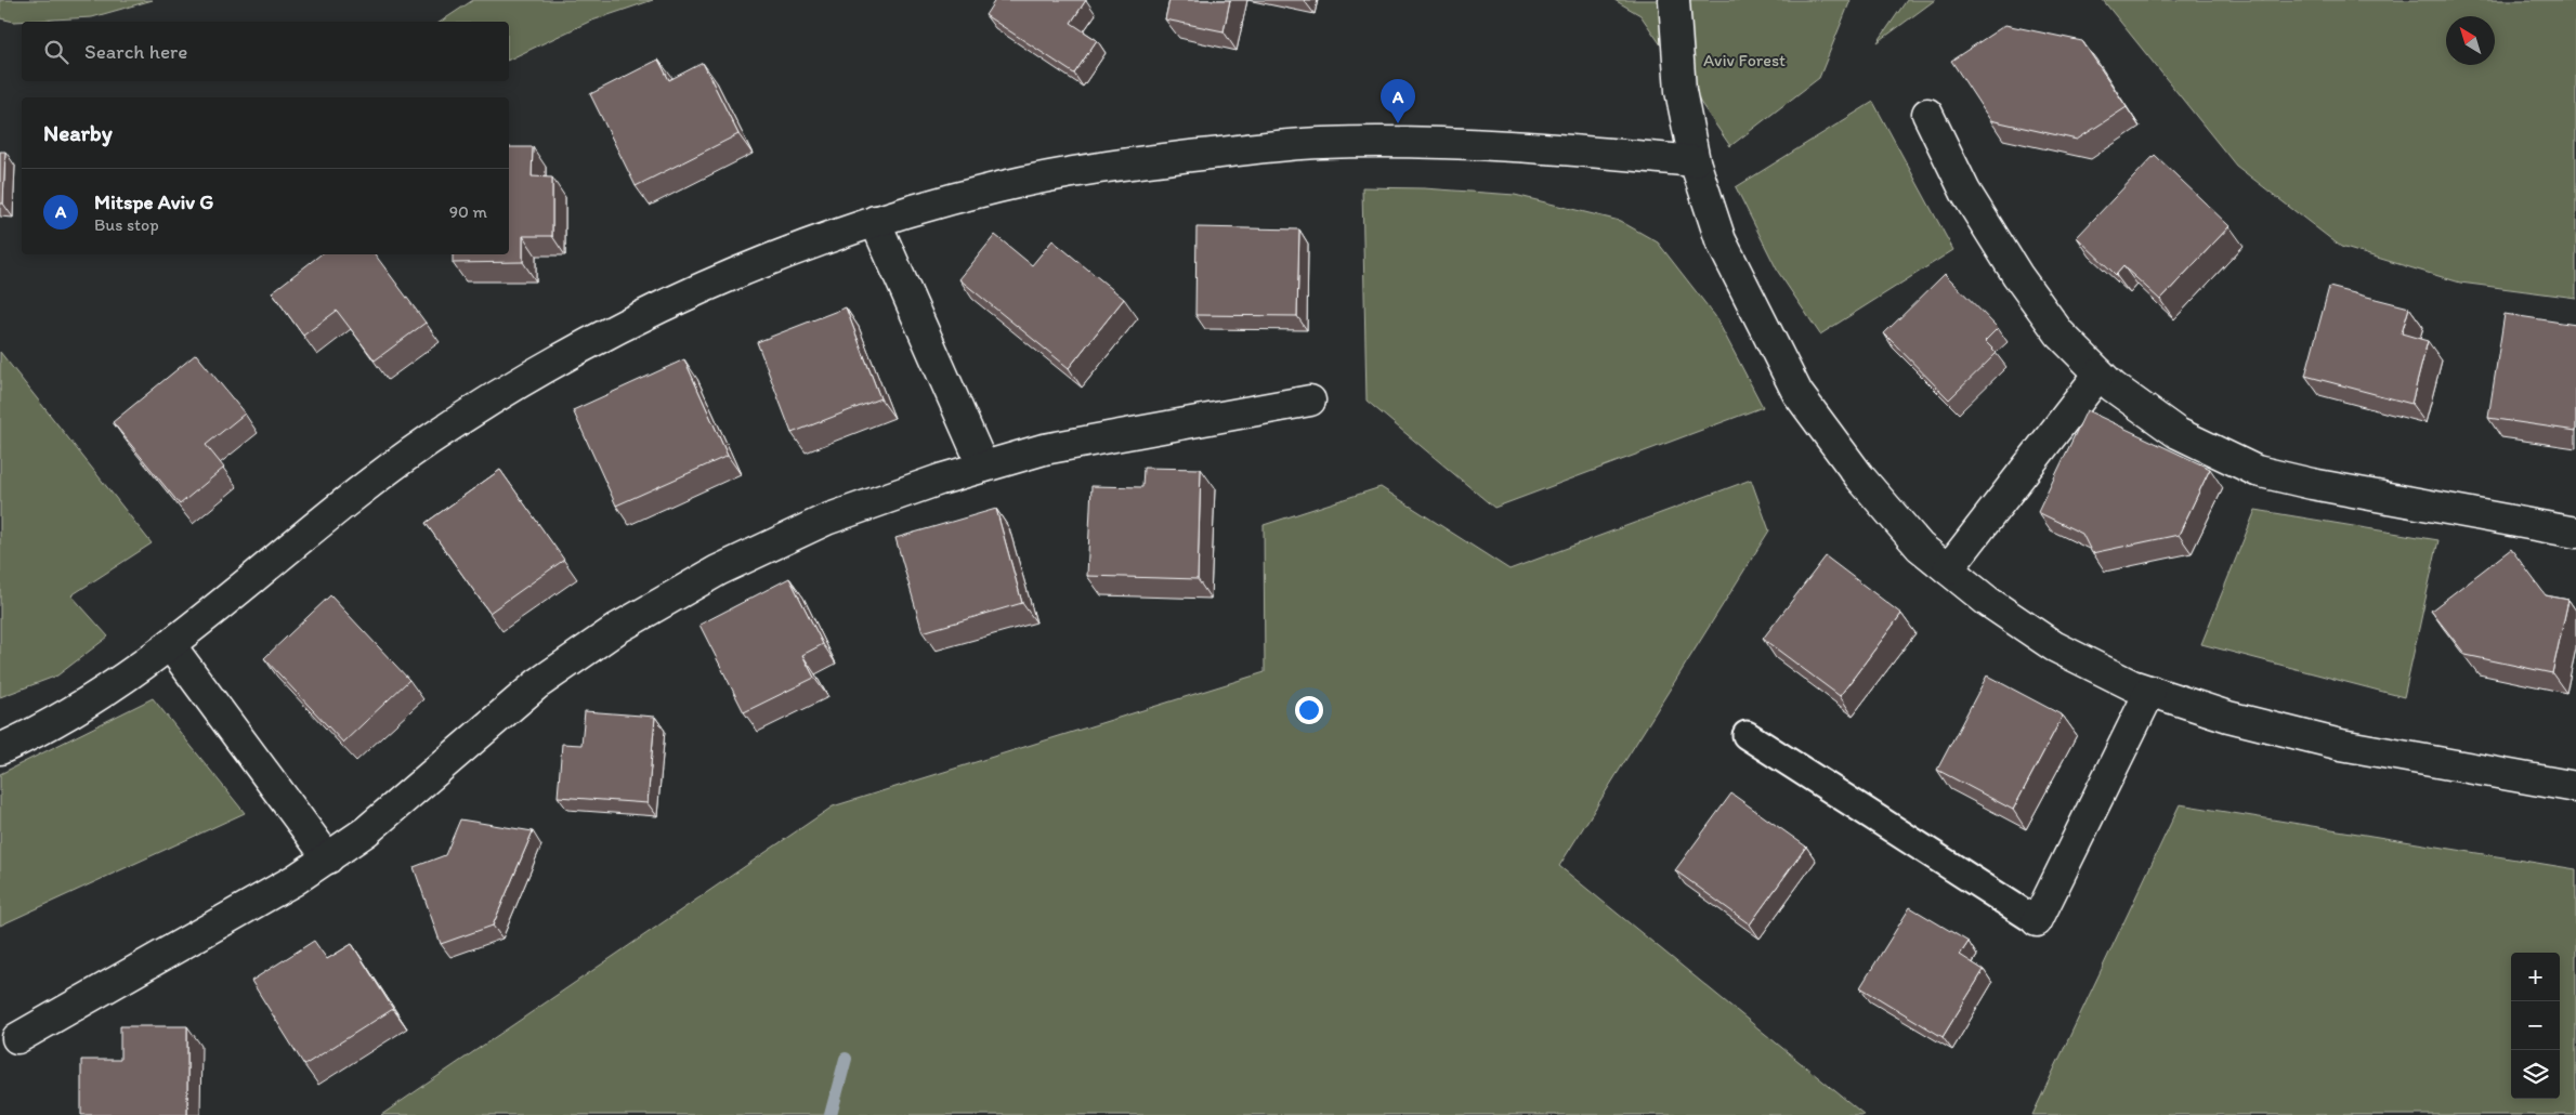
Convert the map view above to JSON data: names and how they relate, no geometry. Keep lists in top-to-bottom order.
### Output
{
  "parks": ["Aviv Forest"],
  "north": "top left",
  "page": {
    "search": "Search here",
    "pins": "A",
    "heading": "Nearby",
    "list": [
      {
        "mark": "A",
        "name": "Mitspe Aviv G",
        "note": "Bus stop",
        "value": "90 m"
      }
    ],
    "map_buttons": ["+", "−"]
  }
}
